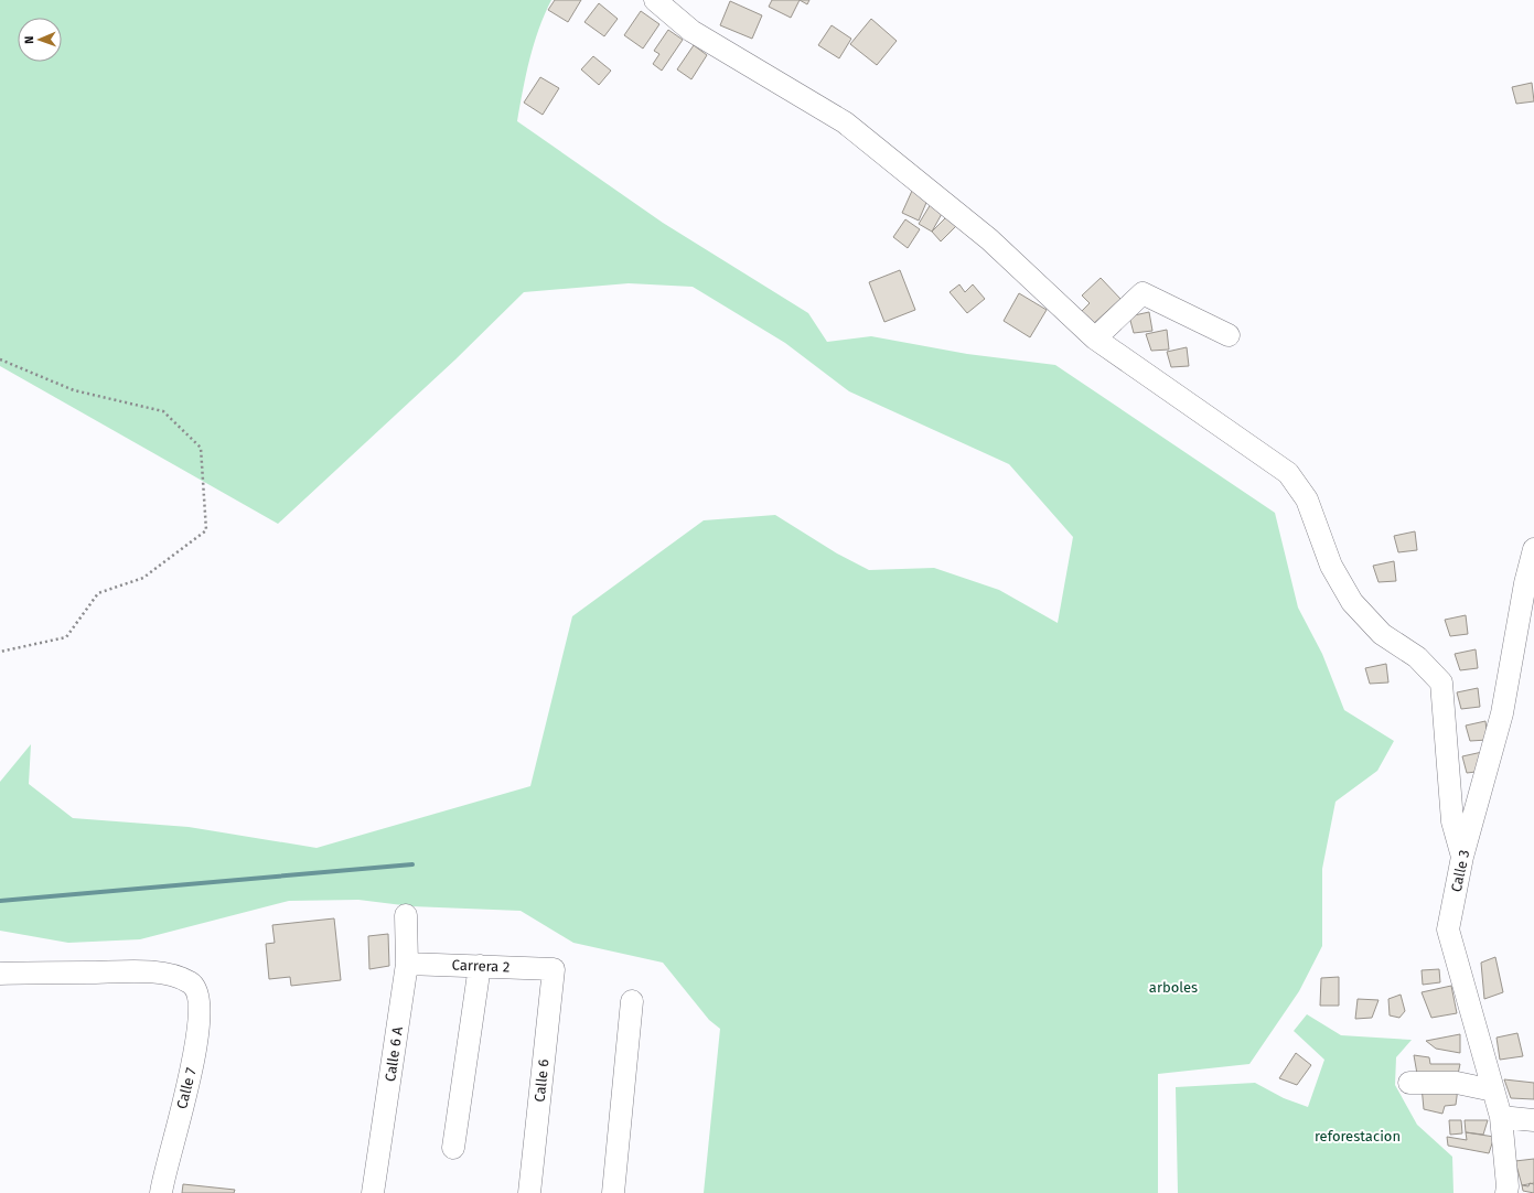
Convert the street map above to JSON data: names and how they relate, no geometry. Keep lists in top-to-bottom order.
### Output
{
  "streets": {
    "street": [
      "Calle 3",
      "Carrera 2",
      "Calle 6 A",
      "Calle 6",
      "Calle 7"
    ]
  },
  "crossings": [
    ["Carrera 2", "Calle 6 A"],
    ["Carrera 2", "Calle 6"]
  ],
  "parks": ["arboles", "reforestacion"],
  "north": "left"
}
